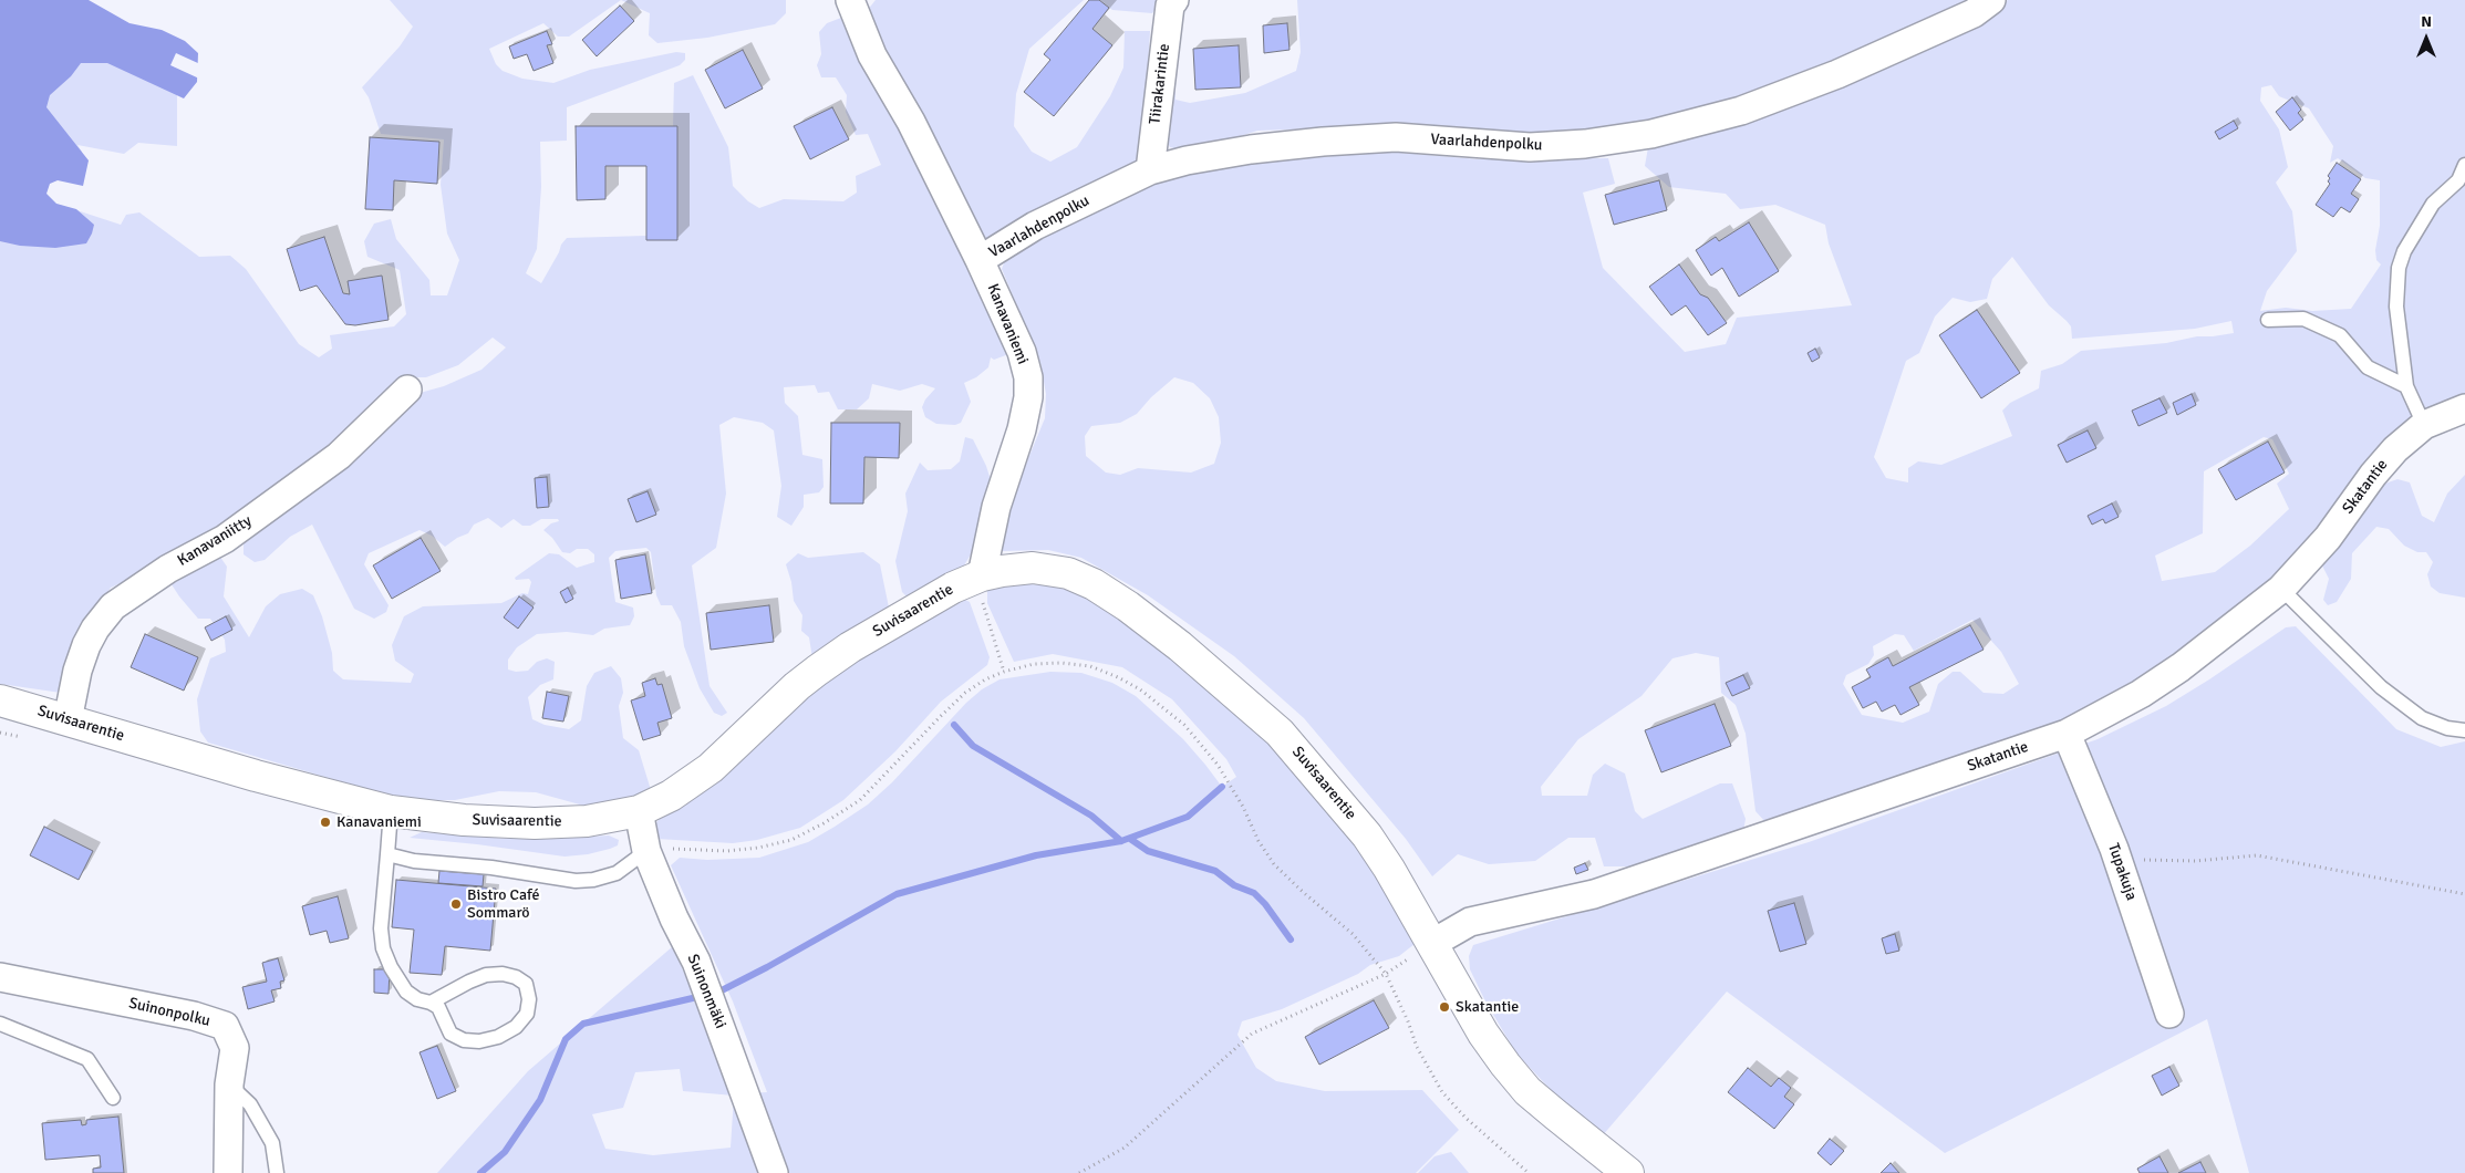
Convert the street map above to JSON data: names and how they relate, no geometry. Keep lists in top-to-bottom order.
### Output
{
  "streets": {
    "street": [
      "Tiirakarintie",
      "Vaarlahdenpolku",
      "Kanavaniemi",
      "Skatantie",
      "Kanavaniitty",
      "Suvisaarentie",
      "Tupakuja",
      "Suinonmäki",
      "Suinonpolku"
    ]
  },
  "crossings": [
    ["Tiirakarintie", "Vaarlahdenpolku"],
    ["Vaarlahdenpolku", "Kanavaniemi"],
    ["Kanavaniemi", "Suvisaarentie"],
    ["Skatantie", "Suvisaarentie"],
    ["Skatantie", "Tupakuja"],
    ["Kanavaniitty", "Suvisaarentie"],
    ["Suvisaarentie", "Suinonmäki"]
  ],
  "places": ["Kanavaniemi", "Bistro Café Sommarö", "Skatantie"],
  "north": "top"
}
